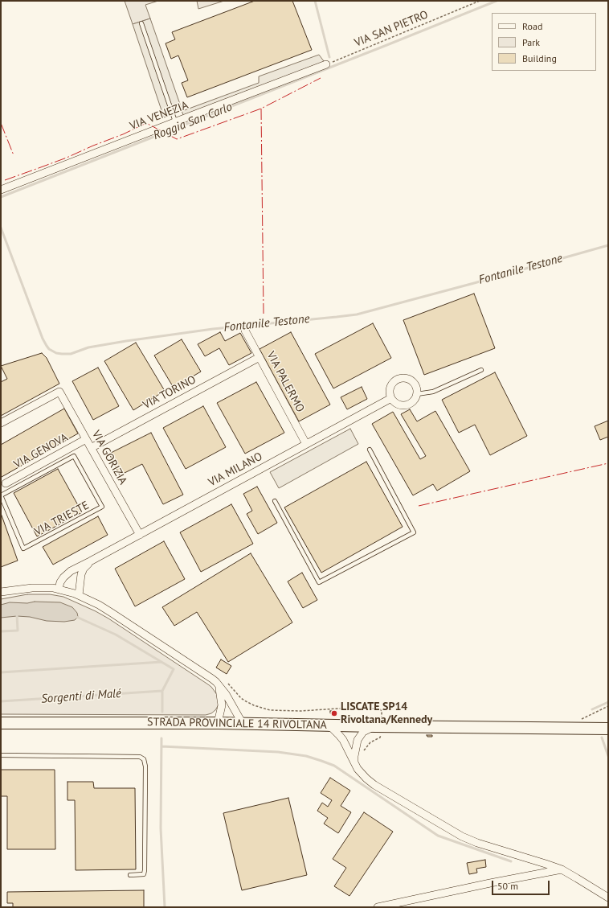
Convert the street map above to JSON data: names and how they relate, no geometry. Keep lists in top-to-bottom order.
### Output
{
  "streets": {
    "main road": ["STRADA PROVINCIALE 14 RIVOLTANA"],
    "street": [
      "VIA VENEZIA",
      "VIA PALERMO",
      "VIA TORINO",
      "VIA GENOVA",
      "VIA GORIZIA",
      "VIA MILANO"
    ],
    "lane": ["VIA TRIESTE"],
    "path": ["VIA SAN PIETRO"]
  },
  "crossings": [
    ["VIA SAN PIETRO", "VIA VENEZIA"],
    ["VIA PALERMO", "VIA TORINO"],
    ["VIA PALERMO", "VIA MILANO"],
    ["VIA TORINO", "VIA GORIZIA"],
    ["VIA GENOVA", "VIA GORIZIA"],
    ["VIA GORIZIA", "VIA MILANO"]
  ],
  "water": ["Roggia San Carlo", "Fontanile Testone", "Sorgenti di Malé"],
  "places": ["LISCATE SP14 Rivoltana/Kennedy"],
  "legend": ["Road", "Park", "Building"],
  "scale_bar": "50 m"
}
